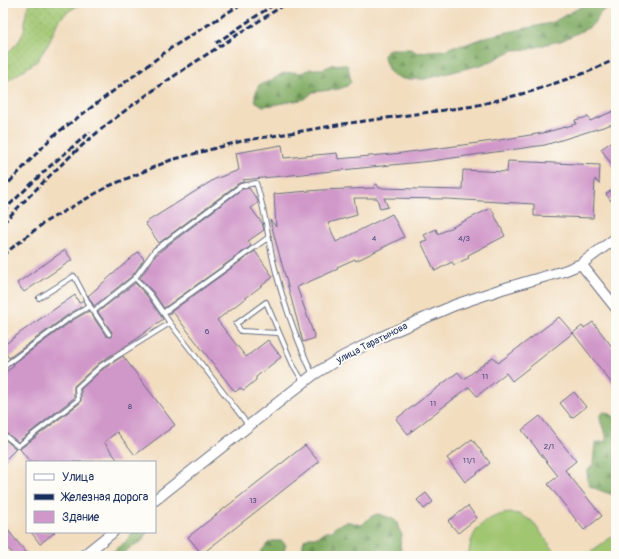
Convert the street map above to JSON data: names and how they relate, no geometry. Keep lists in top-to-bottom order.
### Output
{
  "streets": {
    "street": ["улица Таратынова"]
  },
  "house_numbers": [
    "4",
    "4/3",
    "6",
    "11",
    "11",
    "8",
    "2/1",
    "11/1",
    "13"
  ],
  "legend": ["Улица", "Железная дорога", "Здание"]
}
